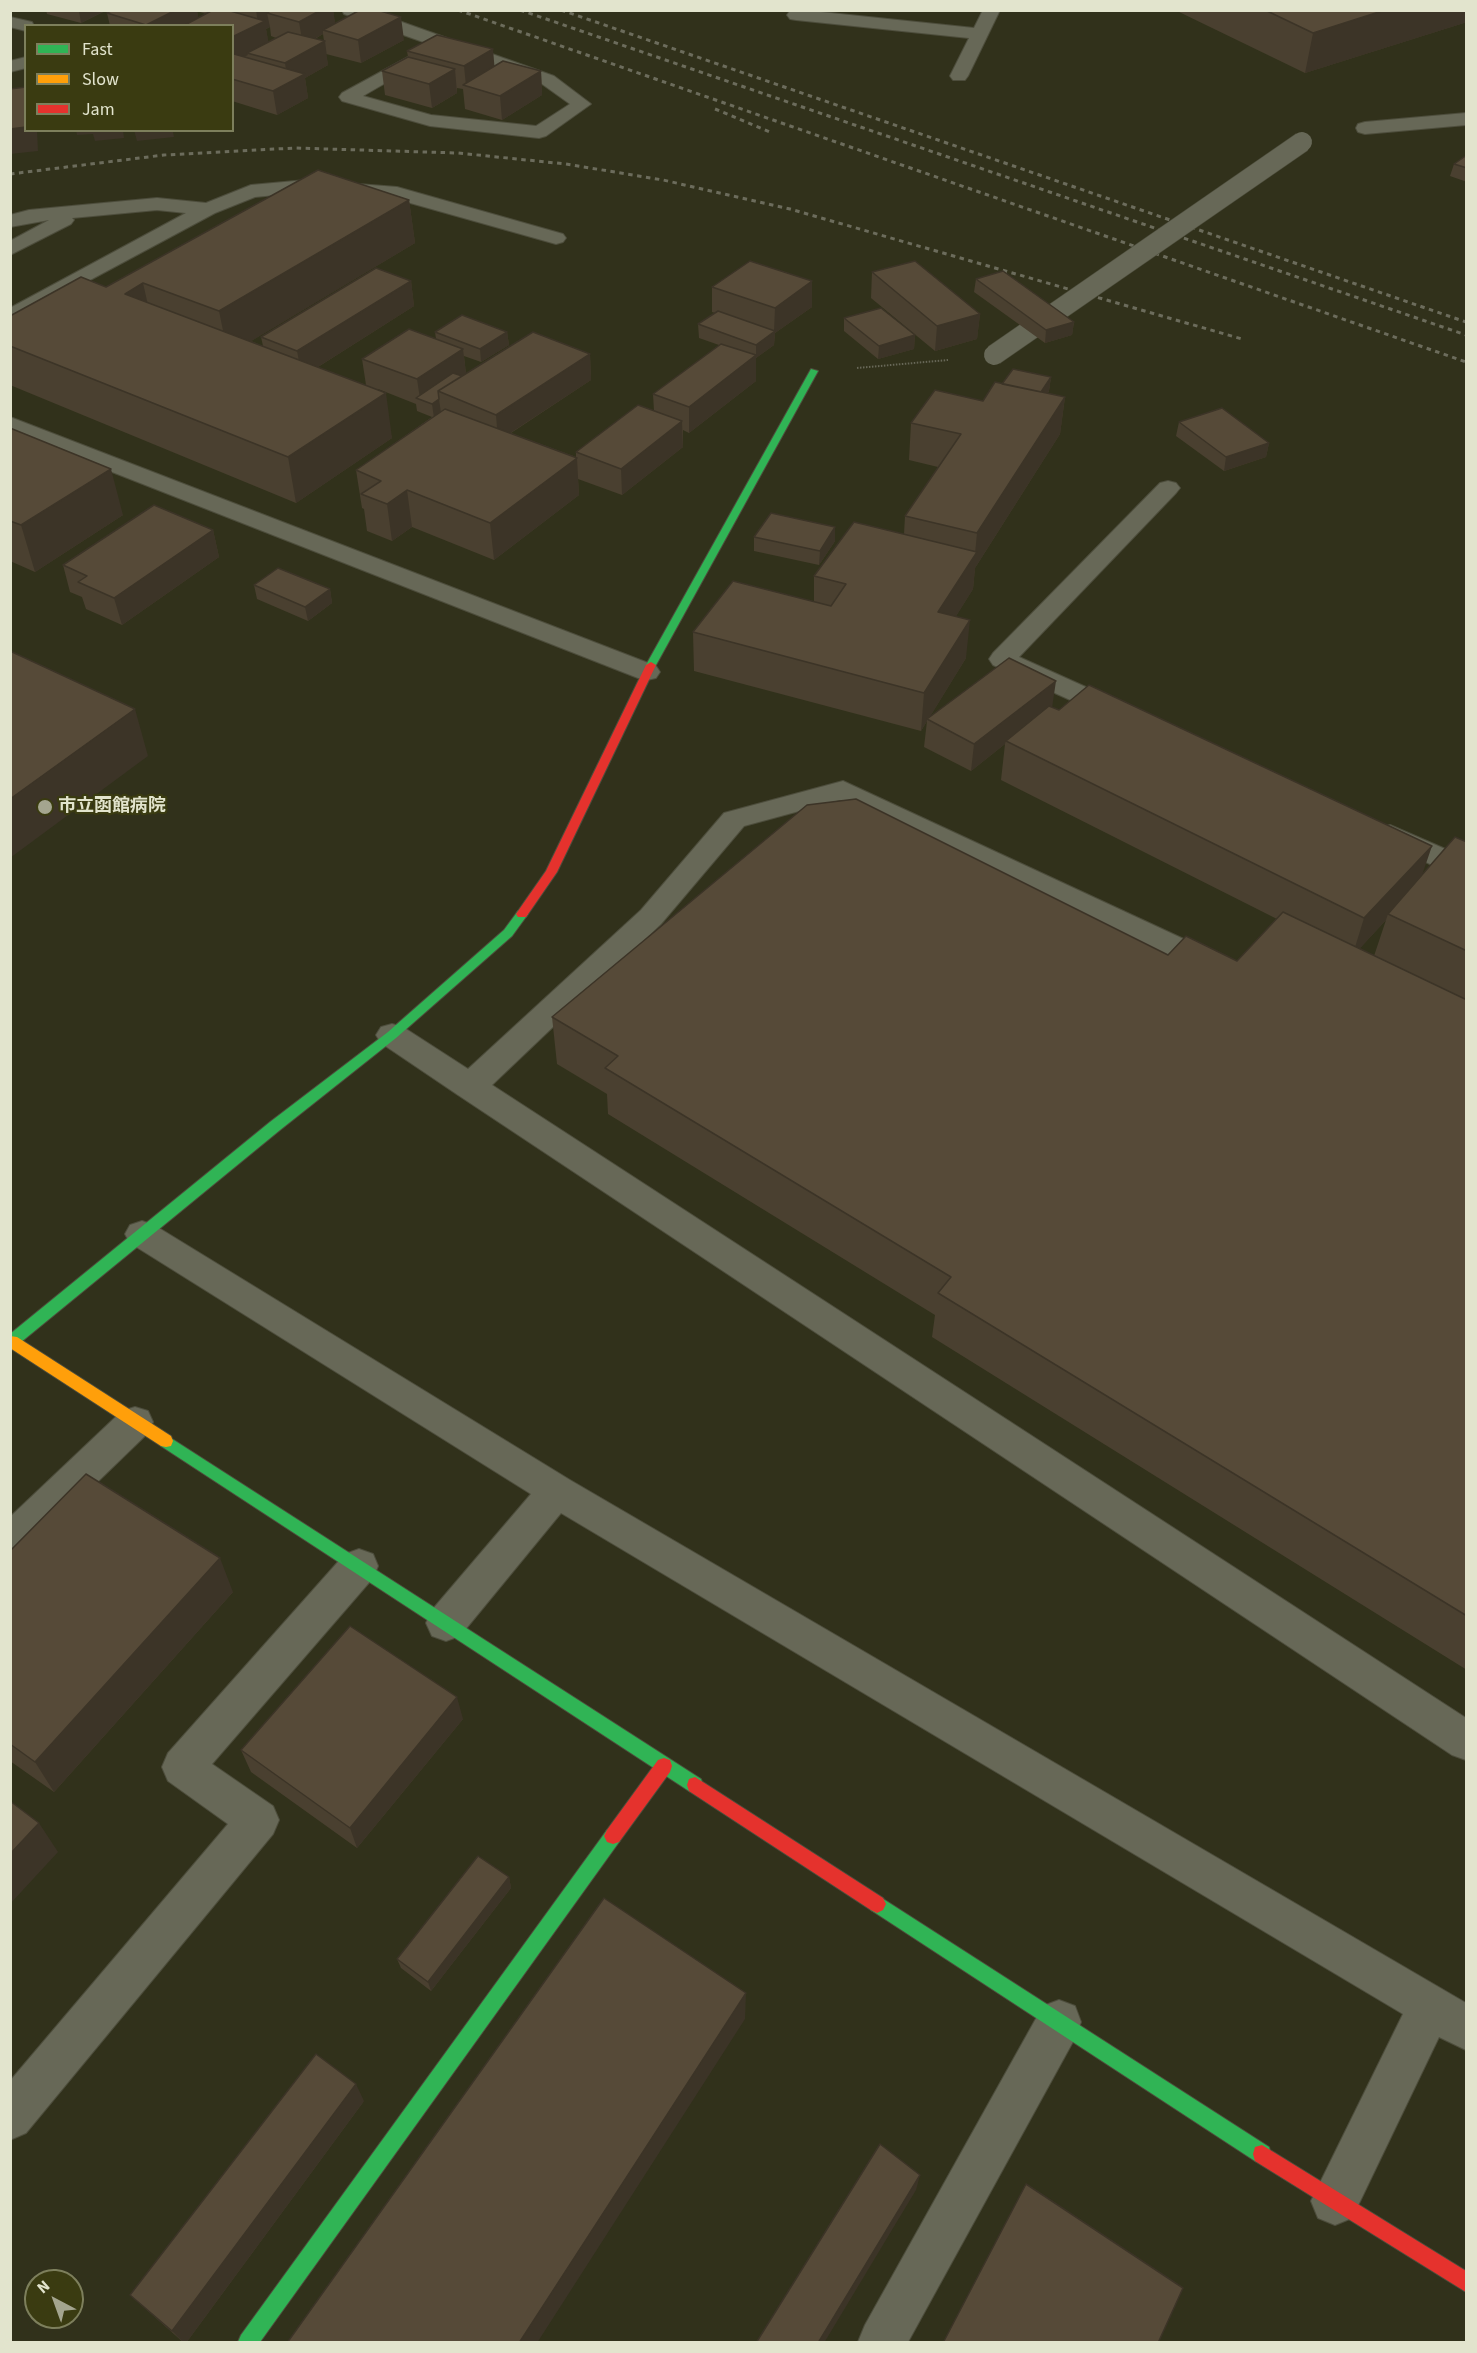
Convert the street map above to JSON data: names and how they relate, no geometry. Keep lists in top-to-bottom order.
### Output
{
  "places": ["市立函館病院"],
  "legend": ["Fast", "Slow", "Jam"],
  "north": "top left"
}
